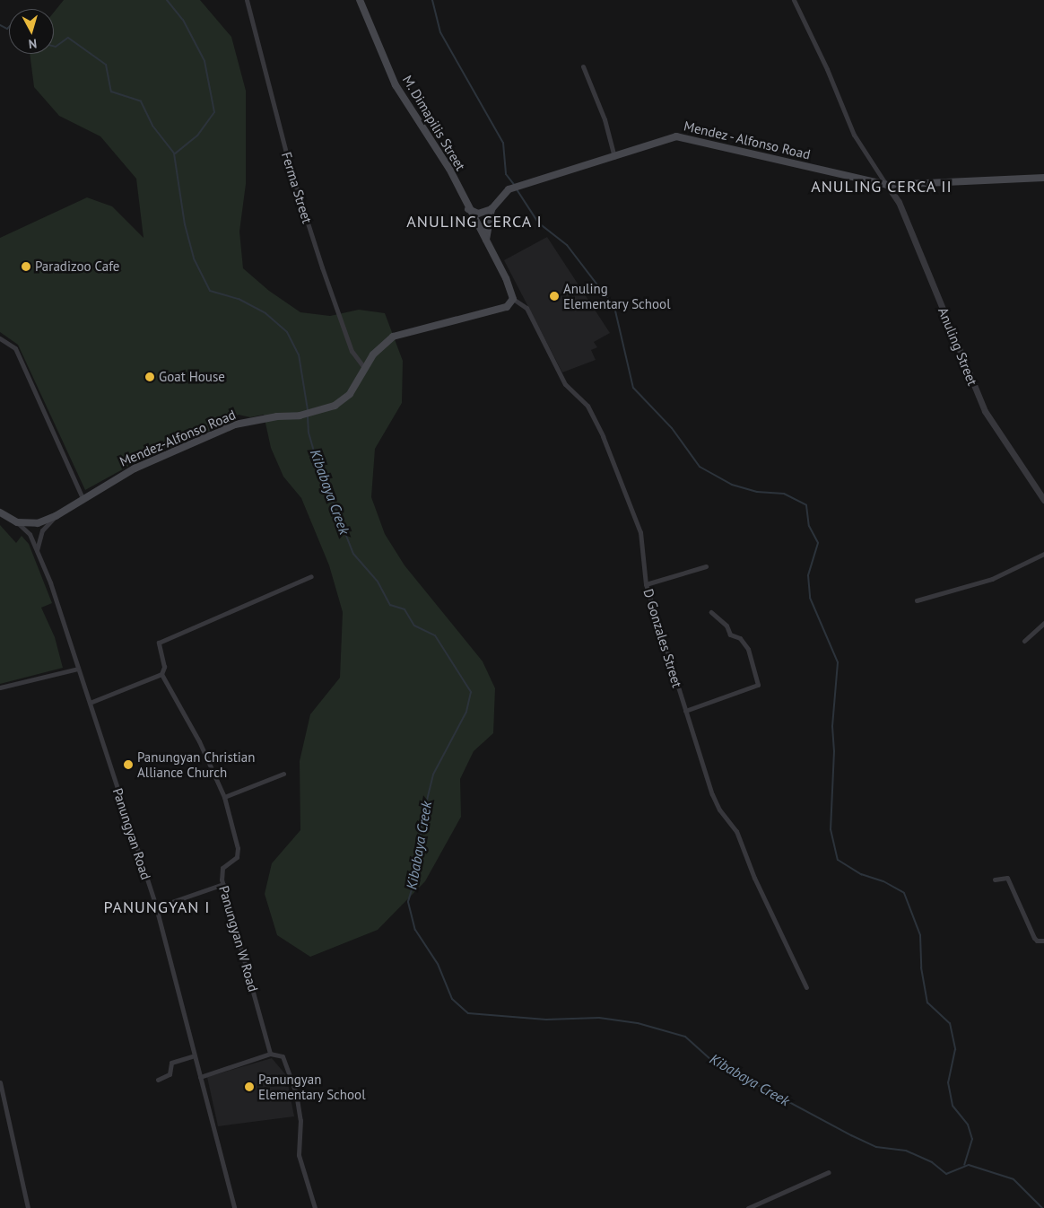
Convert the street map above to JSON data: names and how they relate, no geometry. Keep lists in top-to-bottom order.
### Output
{
  "streets": {
    "main road": ["M. Dimapilis Street", "Mendez - Alfonso Road", "Mendez-Alfonso Road"],
    "street": [
      "Ferma Street",
      "Anuling Street",
      "D Gonzales Street",
      "Panungyan Road",
      "Panungyan W Road"
    ]
  },
  "crossings": [
    ["Mendez - Alfonso Road", "Anuling Street"],
    ["Ferma Street", "Mendez-Alfonso Road"],
    ["Mendez-Alfonso Road", "D Gonzales Street"],
    ["Mendez-Alfonso Road", "Panungyan Road"]
  ],
  "districts": ["ANULING CERCA II", "ANULING CERCA I", "PANUNGYAN I"],
  "water": ["Kibabaya Creek"],
  "places": [
    "Paradizoo Cafe",
    "Anuling Elementary School",
    "Goat House",
    "Panungyan Christian Alliance Church",
    "Panungyan Elementary School"
  ],
  "north": "bottom"
}
